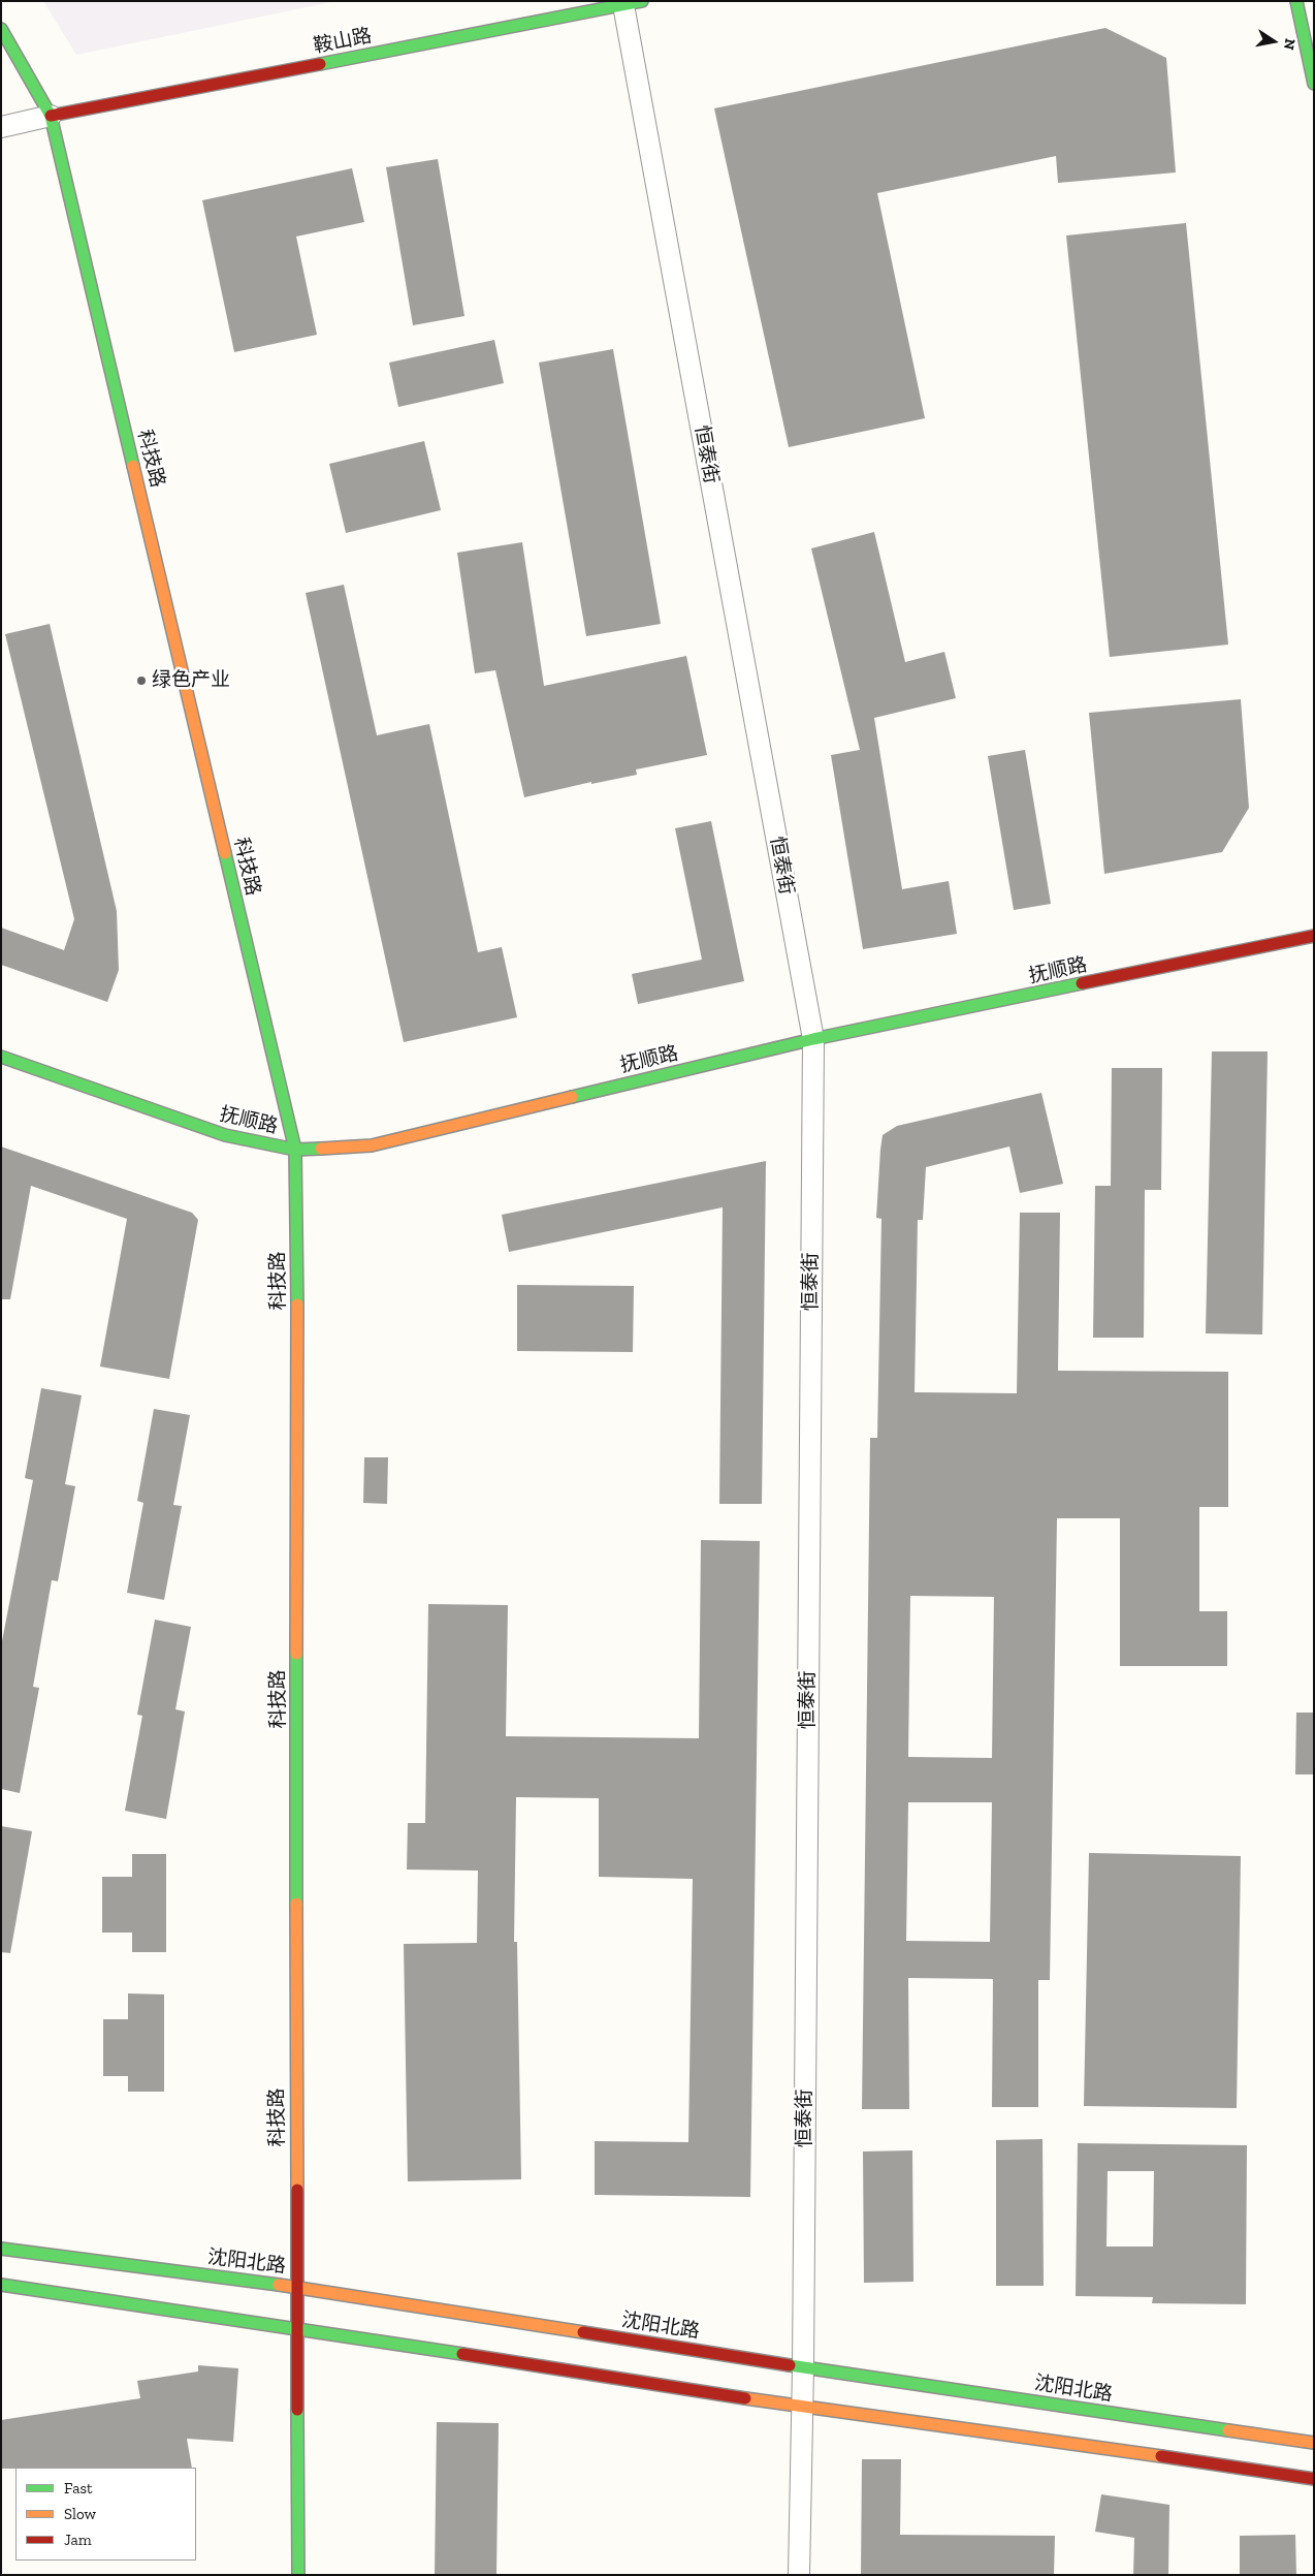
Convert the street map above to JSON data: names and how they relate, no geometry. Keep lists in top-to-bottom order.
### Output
{
  "streets": {
    "main road": [
      "鞍山路",
      "科技路",
      "抚顺路",
      "沈阳北路"
    ],
    "street": ["恒泰街"]
  },
  "crossings": [
    ["鞍山路", "恒泰街"],
    ["鞍山路", "科技路"],
    ["恒泰街", "抚顺路"],
    ["恒泰街", "沈阳北路"],
    ["科技路", "抚顺路"],
    ["科技路", "沈阳北路"]
  ],
  "places": ["绿色产业"],
  "legend": ["Fast", "Slow", "Jam"],
  "north": "right"
}
